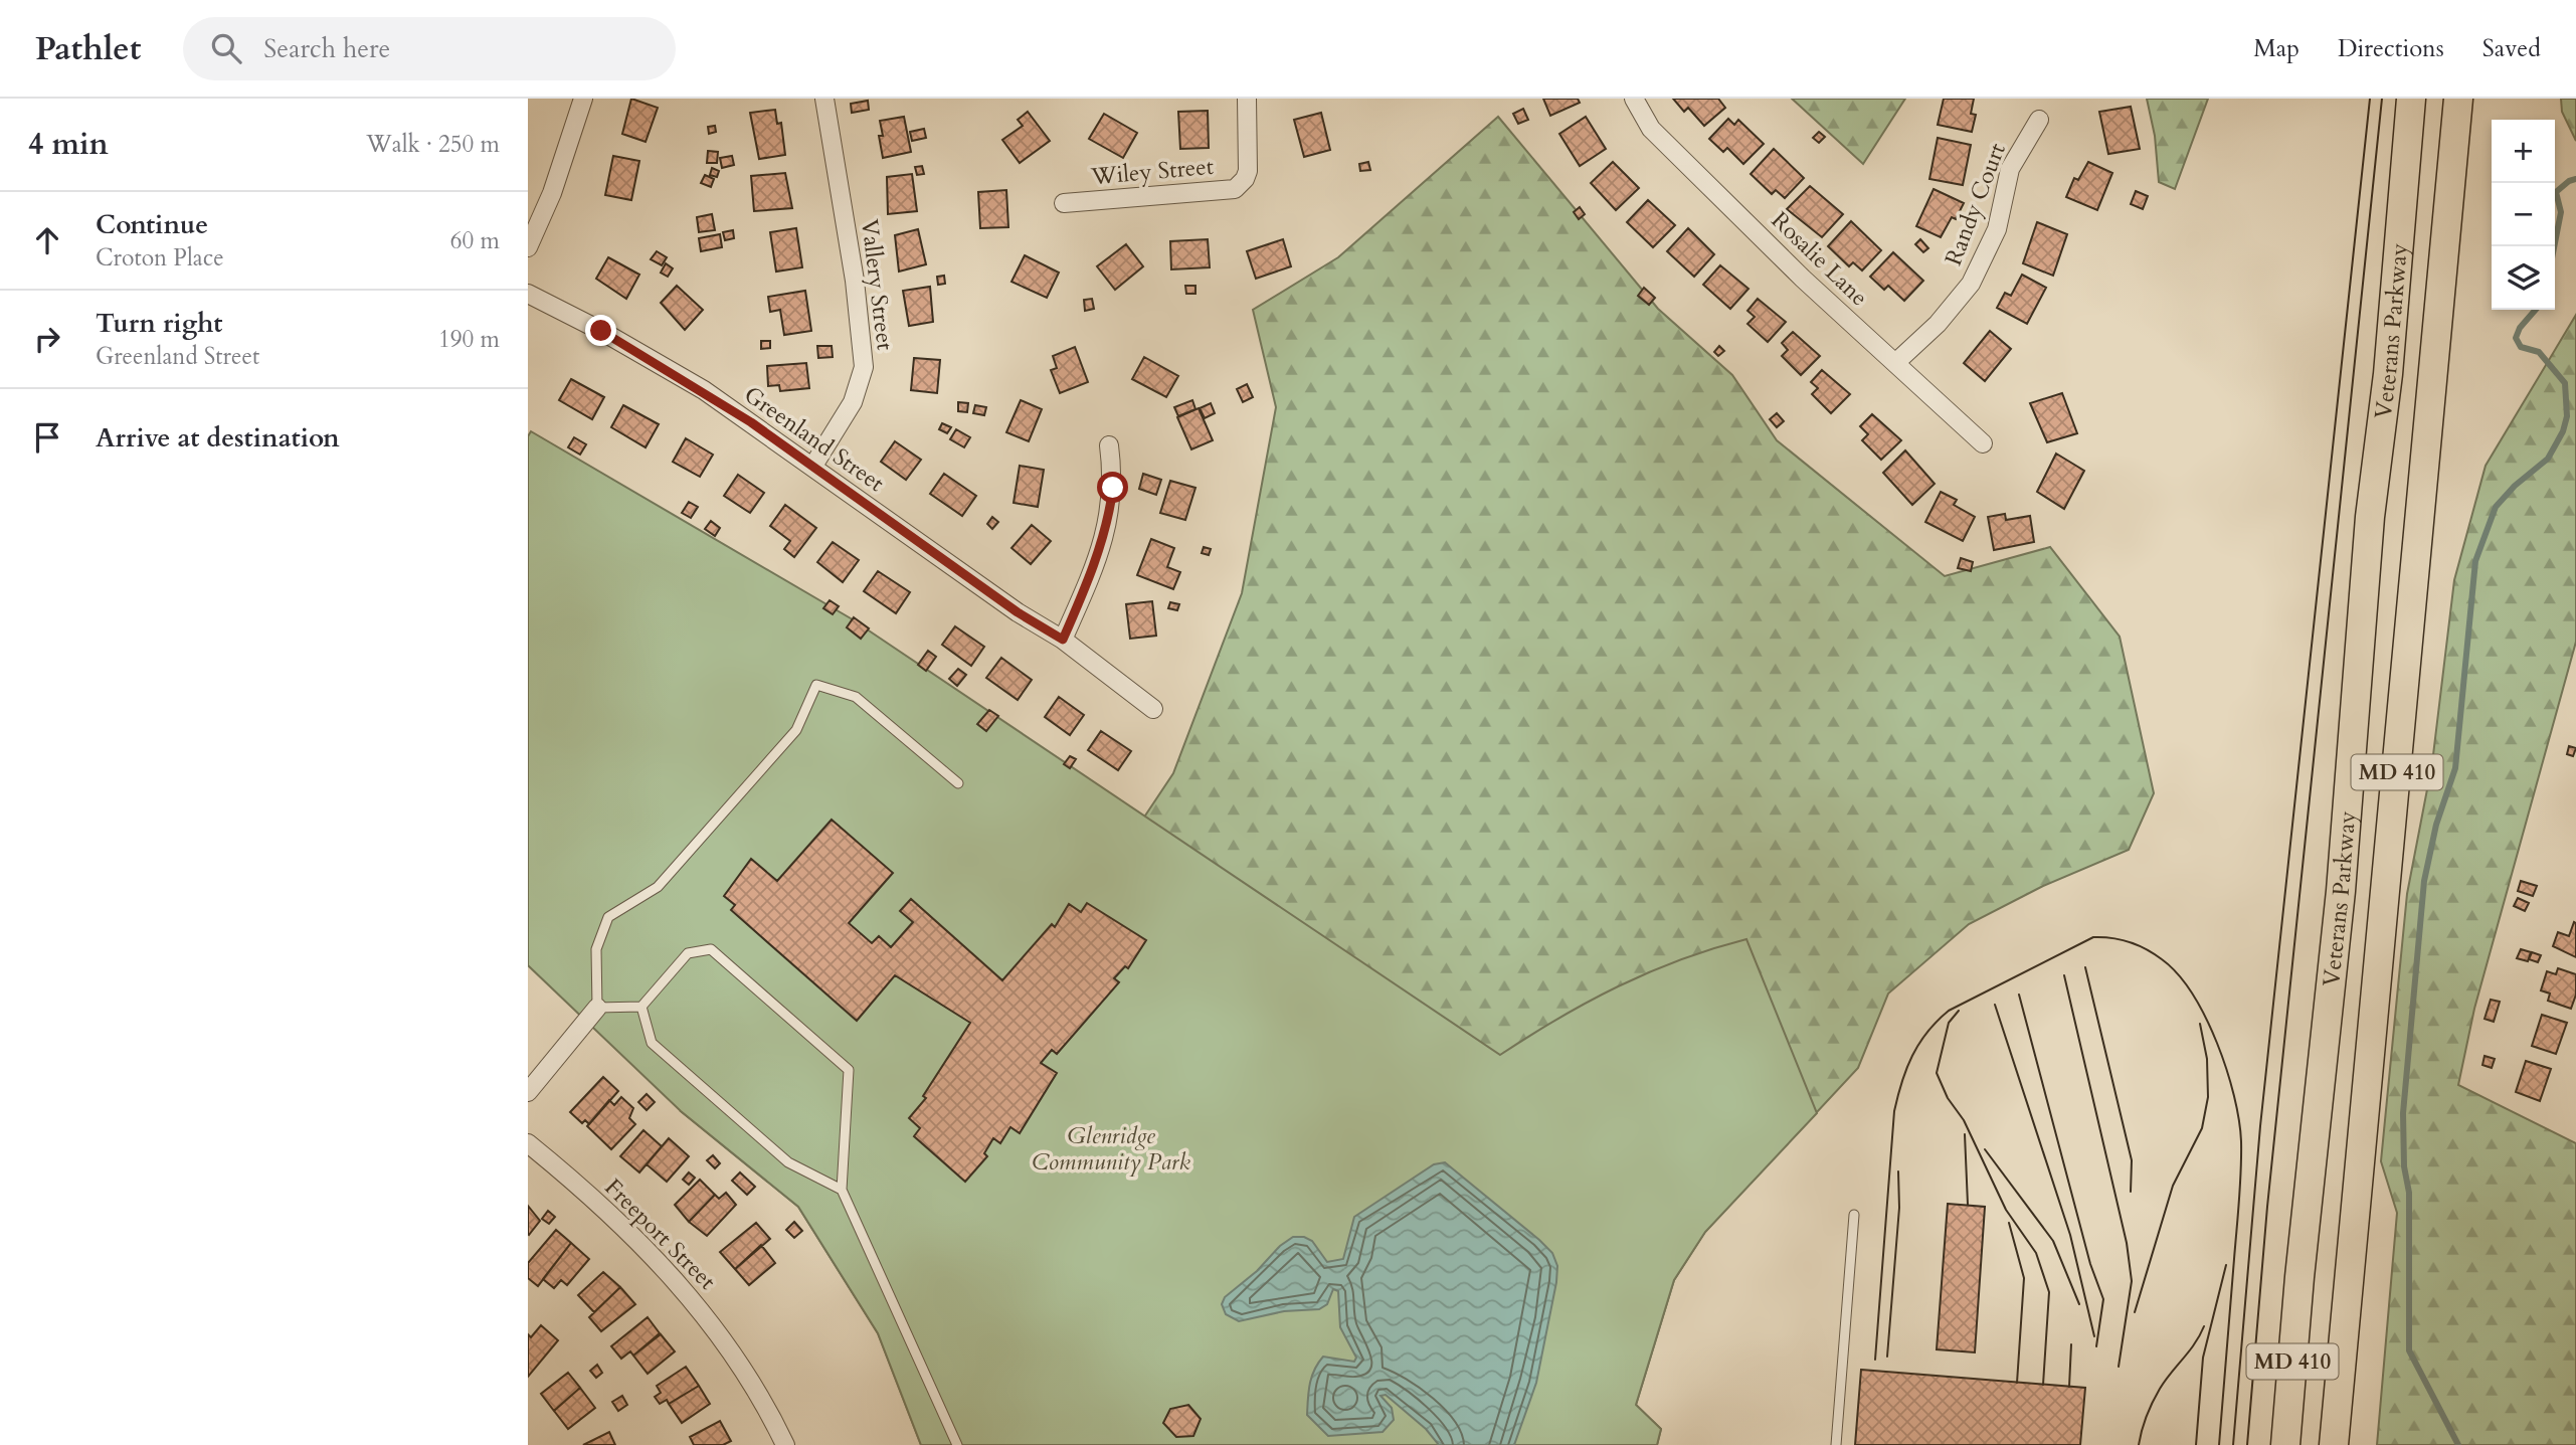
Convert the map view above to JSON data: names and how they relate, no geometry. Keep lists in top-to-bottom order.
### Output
{
  "streets": {
    "main road": ["Veterans Parkway", "MD 410"],
    "street": [
      "Wiley Street",
      "Randy Court",
      "Rosalie Lane",
      "Vallery Street",
      "Greenland Street",
      "Freeport Street"
    ]
  },
  "crossings": [
    ["Randy Court", "Rosalie Lane"],
    ["Vallery Street", "Greenland Street"]
  ],
  "parks": ["Glenridge Community Park"],
  "page": {
    "header": "Pathlet",
    "search": "Search here",
    "nav": ["Map", "Directions", "Saved"],
    "heading": ["4 min", "Walk · 250 m"],
    "map_buttons": ["+", "−"],
    "list": [
      ["Continue", "Croton Place", "60 m"],
      ["Turn right", "Greenland Street", "190 m"],
      "Arrive at destination"
    ]
  }
}
